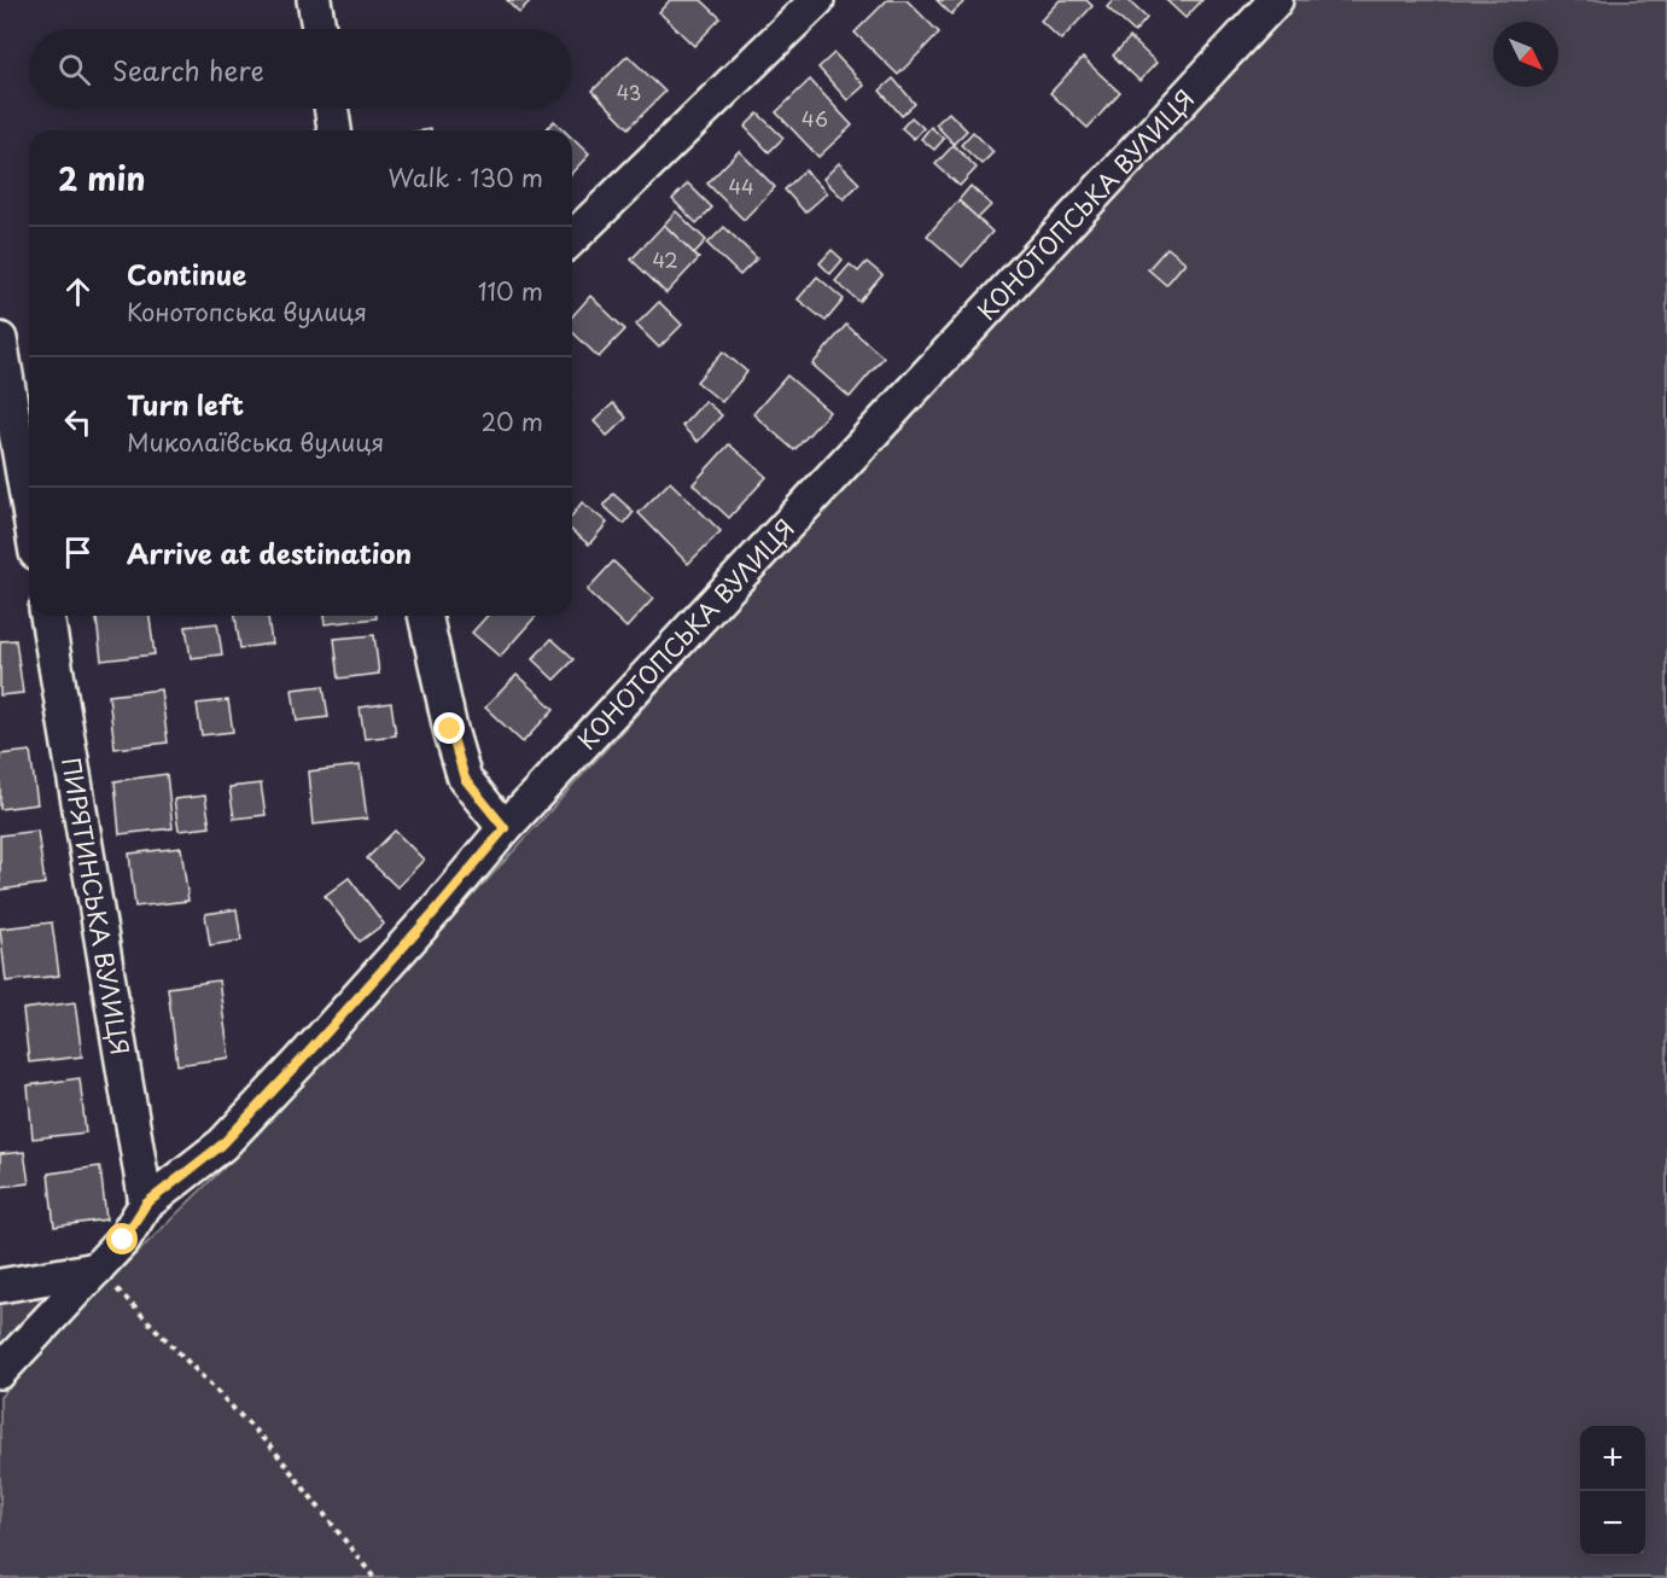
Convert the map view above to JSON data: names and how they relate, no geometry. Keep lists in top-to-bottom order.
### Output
{
  "streets": {
    "street": ["КОНОТОПСЬКА ВУЛИЦЯ", "ПИРЯТИНСЬКА ВУЛИЦЯ"]
  },
  "crossings": [
    ["КОНОТОПСЬКА ВУЛИЦЯ", "ПИРЯТИНСЬКА ВУЛИЦЯ"]
  ],
  "house_numbers": [
    "43",
    "46",
    "44",
    "42"
  ],
  "north": "bottom right",
  "page": {
    "search": "Search here",
    "heading": ["2 min", "Walk · 130 m"],
    "list": [
      ["Continue", "Конотопська вулиця", "110 m"],
      ["Turn left", "Миколаївська вулиця", "20 m"],
      "Arrive at destination"
    ],
    "map_buttons": ["+", "−"]
  }
}
